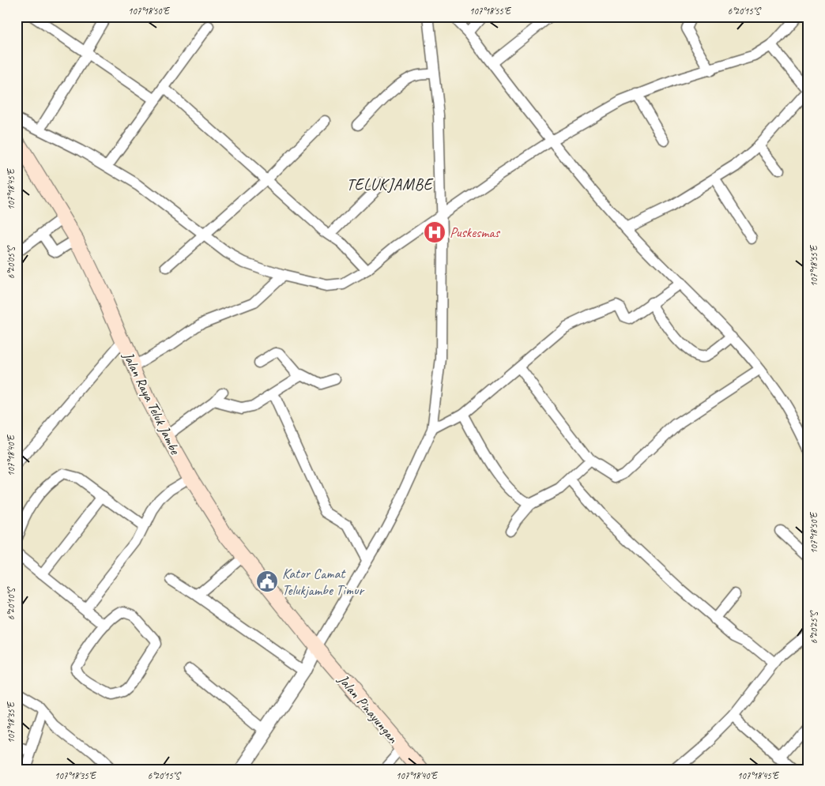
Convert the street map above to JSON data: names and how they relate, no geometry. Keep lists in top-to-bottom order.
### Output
{
  "streets": {
    "main road": ["Jalan Raya Teluk Jambe", "Jalan Pinayungan"]
  },
  "crossings": [
    ["Jalan Raya Teluk Jambe", "Jalan Pinayungan"]
  ],
  "districts": ["TELUKJAMBE"],
  "places": {
    "hospital": ["Puskesmas"],
    "public building": ["Kator Camat Telukjambe Timur"]
  },
  "coordinates": [
    "107°18'50\"E",
    "107°18'55\"E",
    "6°20'15\"S",
    "107°18'45\"E",
    "6°20'05\"S",
    "107°18'40\"E",
    "6°20'10\"S",
    "6°20'25\"S",
    "107°18'35\"E"
  ]
}
